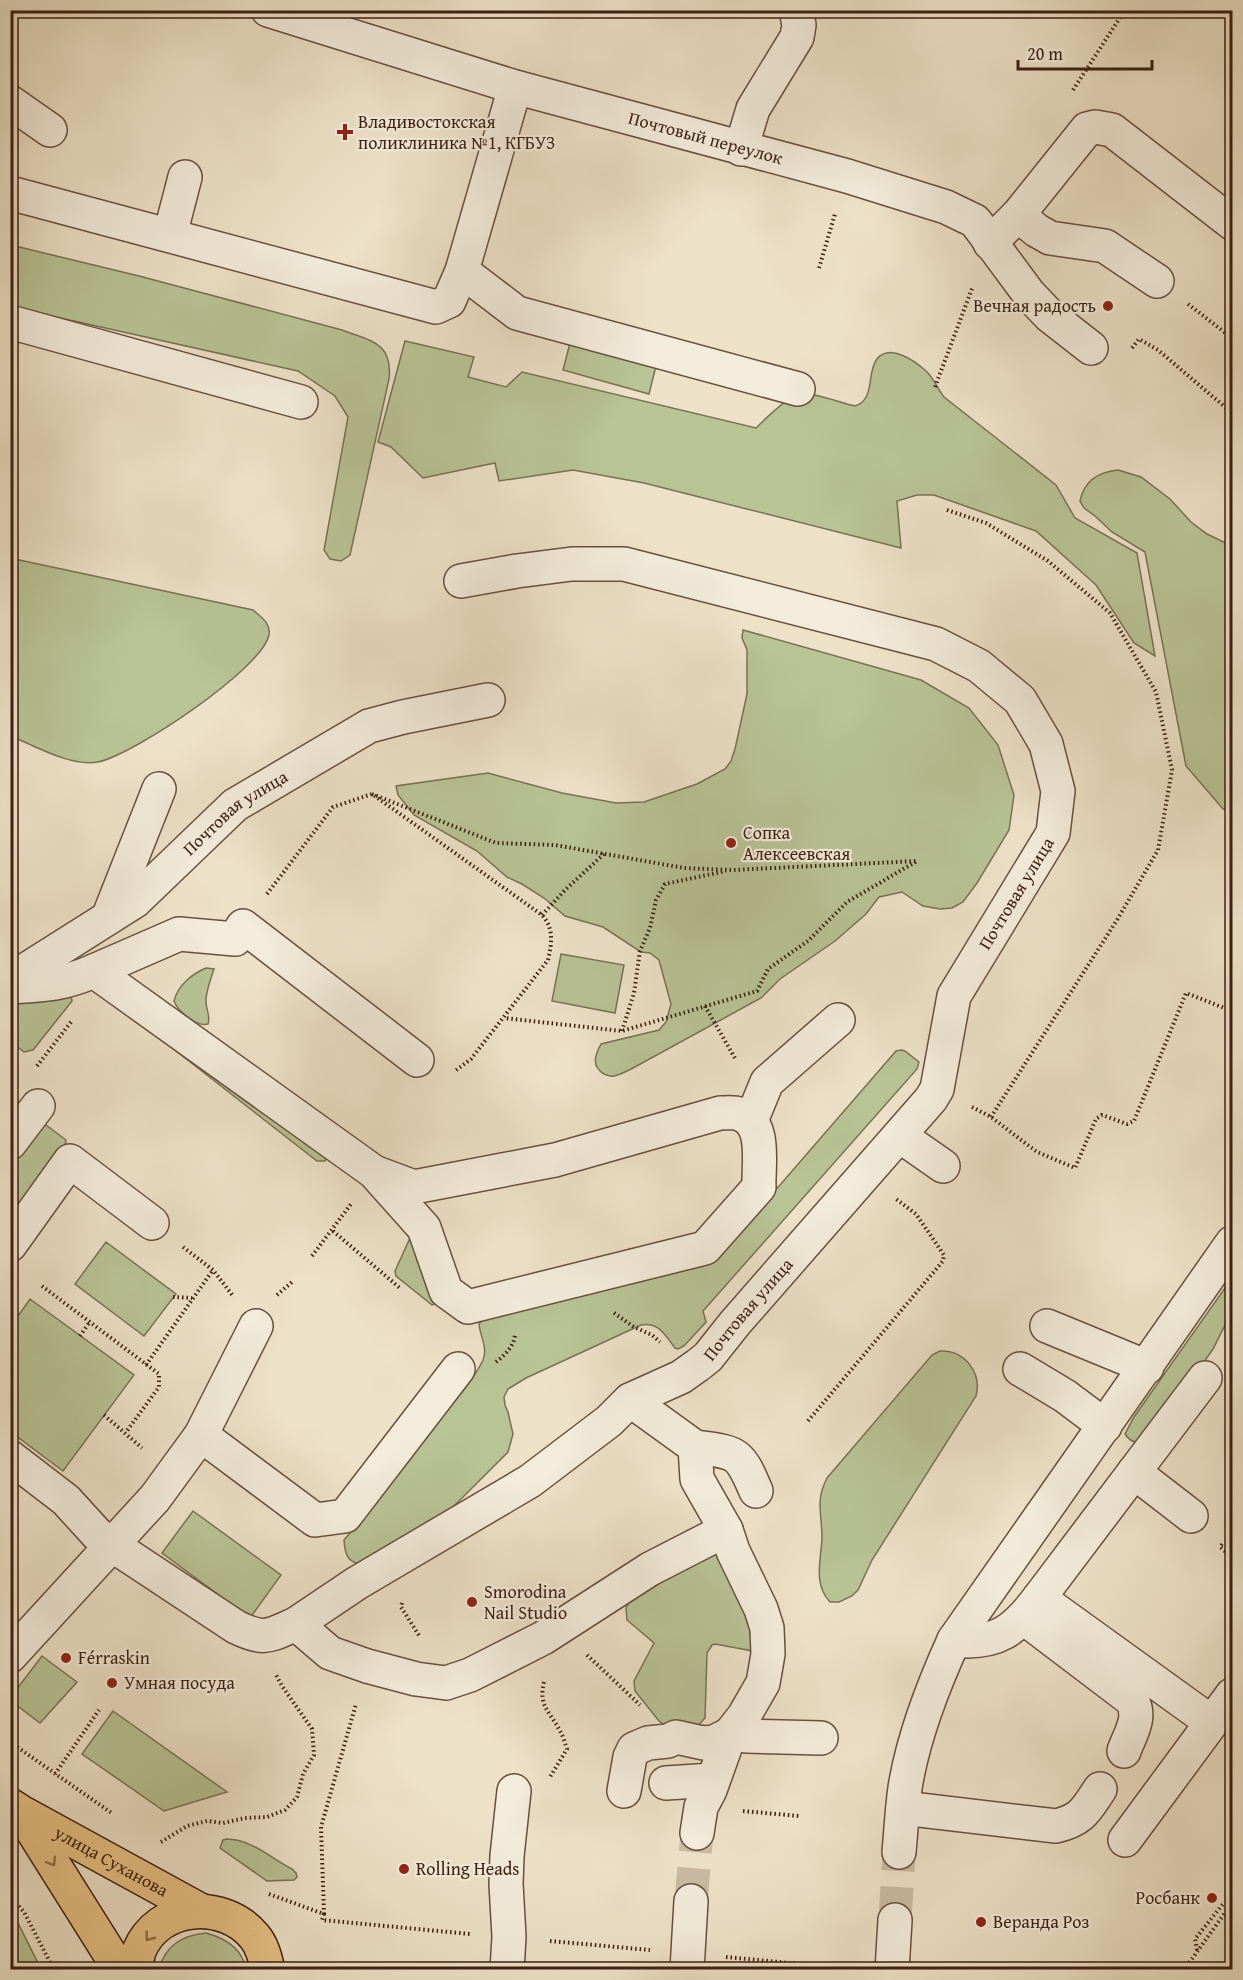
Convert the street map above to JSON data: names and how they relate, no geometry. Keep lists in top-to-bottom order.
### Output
{
  "streets": {
    "main road": ["улица Суханова"],
    "street": ["Почтовый переулок", "Почтовая улица"]
  },
  "one_way": ["улица Суханова"],
  "places": {
    "health": ["Владивостокская поликлиника №1, КГБУЗ"],
    "other": [
      "Вечная радость",
      "Сопка Алексеевская",
      "Smorodina Nail Studio",
      "Férraskin",
      "Умная посуда",
      "Rolling Heads",
      "Росбанк",
      "Веранда Роз"
    ]
  },
  "scale_bar": "20 m"
}
